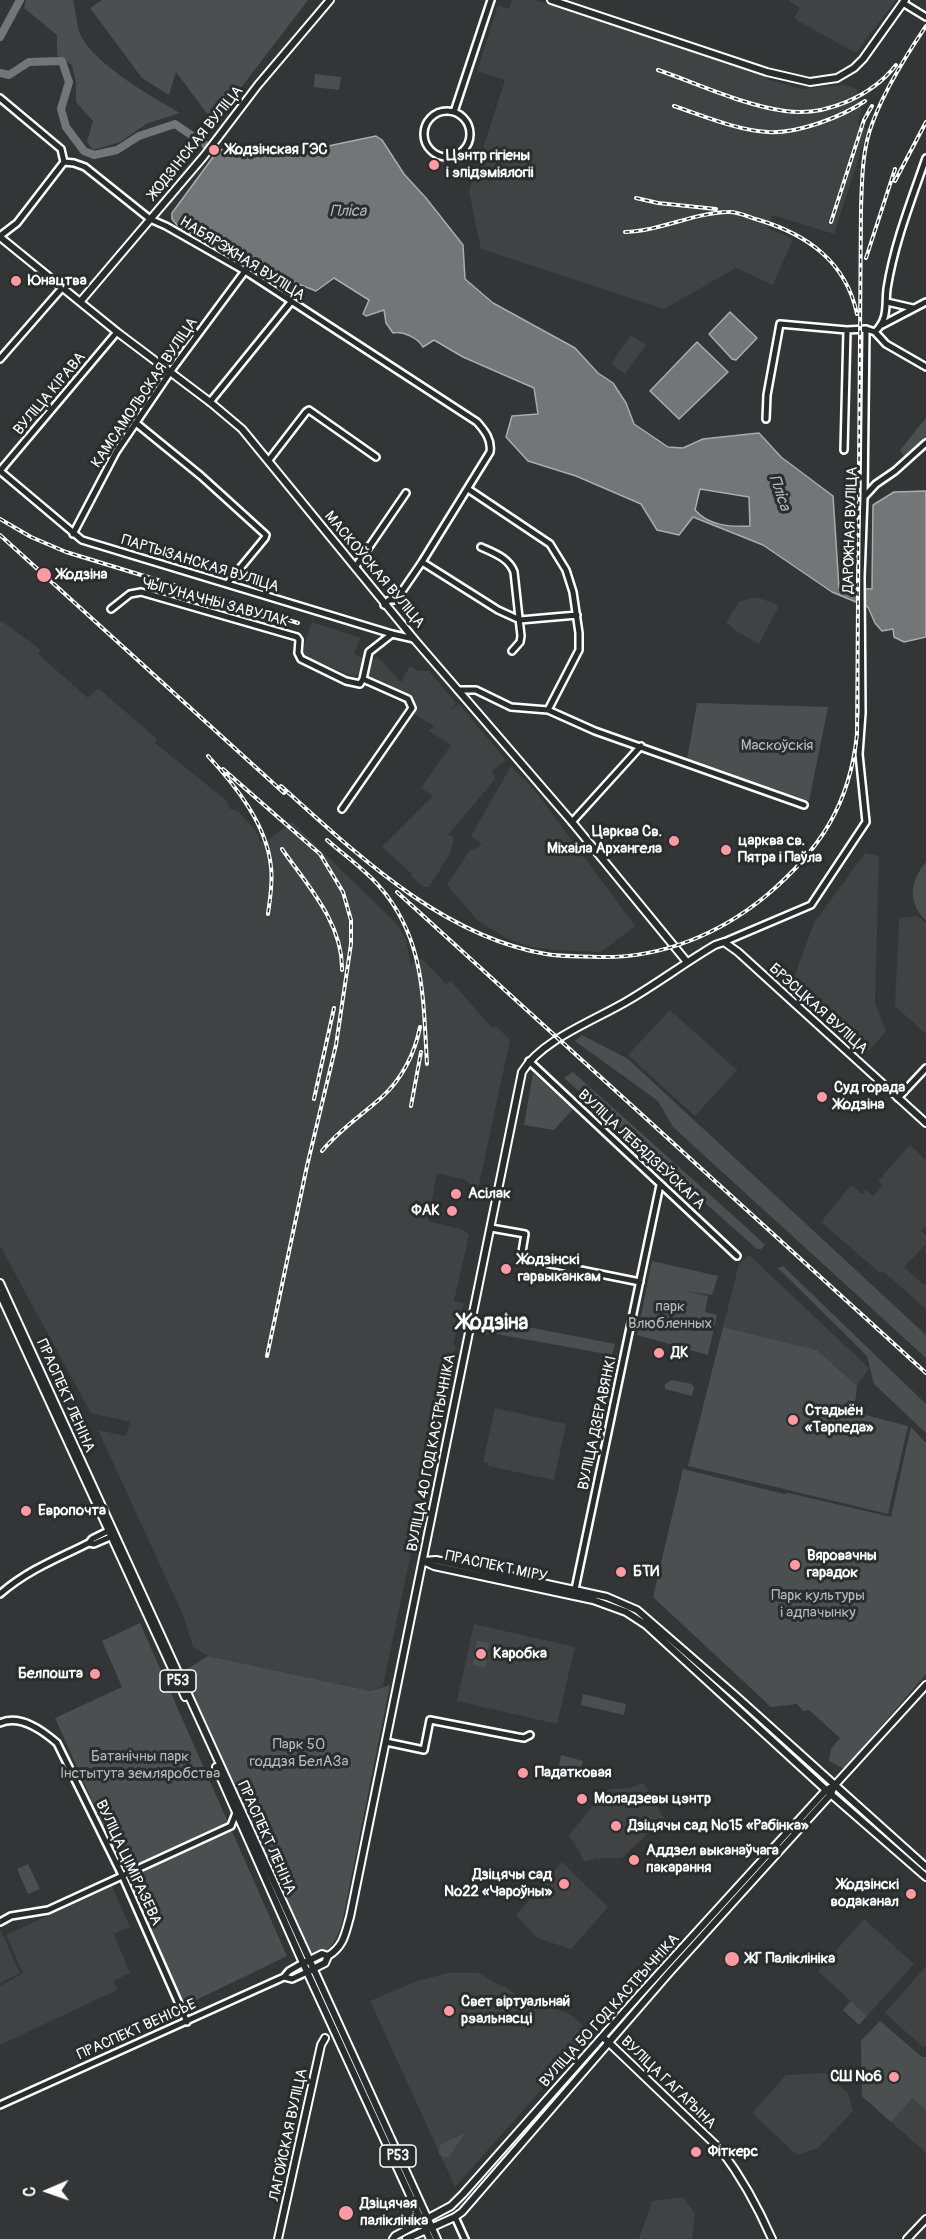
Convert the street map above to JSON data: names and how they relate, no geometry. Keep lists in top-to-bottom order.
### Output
{
  "streets": {
    "main road": [
      "ЖОДЗІНСКАЯ ВУЛІЦА",
      "МАСКОЎСКАЯ ВУЛІЦА",
      "БРЭСЦКАЯ ВУЛІЦА",
      "ПРАСПЕКТ ЛЕНІНА",
      "ВУЛІЦА 40 ГОД КАСТРЫЧНІКА",
      "ПРАСПЕКТ МІРУ",
      "Р53",
      "ВУЛІЦА 50 ГОД КАСТРЫЧНІКА",
      "ВУЛІЦА ГАГАРЫНА",
      "ЛАГОЙСКАЯ ВУЛІЦА"
    ],
    "street": [
      "НАБЯРЭЖНАЯ ВУЛІЦА",
      "КАМСАМОЛЬСКАЯ ВУЛІЦА",
      "ВУЛІЦА КІРАВА",
      "ДАРОЖНАЯ ВУЛІЦА",
      "ПАРТЫЗАНСКАЯ ВУЛІЦА",
      "ЧЫГУНАЧНЫ ЗАВУЛАК",
      "ВУЛІЦА ЛЕБЯДЗЕЎСКАГА",
      "ВУЛІЦА ДЗЕРАВЯНКІ",
      "ВУЛІЦА ЦІМІРАЗЕВА",
      "ПРАСПЕКТ ВЕНІСЬЕ"
    ]
  },
  "crossings": [
    ["ЖОДЗІНСКАЯ ВУЛІЦА", "НАБЯРЭЖНАЯ ВУЛІЦА"],
    ["ЖОДЗІНСКАЯ ВУЛІЦА", "МАСКОЎСКАЯ ВУЛІЦА"],
    ["НАБЯРЭЖНАЯ ВУЛІЦА", "КАМСАМОЛЬСКАЯ ВУЛІЦА"],
    ["КАМСАМОЛЬСКАЯ ВУЛІЦА", "ПАРТЫЗАНСКАЯ ВУЛІЦА"],
    ["КАМСАМОЛЬСКАЯ ВУЛІЦА", "МАСКОЎСКАЯ ВУЛІЦА"],
    ["ВУЛІЦА КІРАВА", "ПАРТЫЗАНСКАЯ ВУЛІЦА"],
    ["ВУЛІЦА КІРАВА", "МАСКОЎСКАЯ ВУЛІЦА"],
    ["ДАРОЖНАЯ ВУЛІЦА", "БРЭСЦКАЯ ВУЛІЦА"],
    ["ПАРТЫЗАНСКАЯ ВУЛІЦА", "МАСКОЎСКАЯ ВУЛІЦА"],
    ["ВУЛІЦА ЛЕБЯДЗЕЎСКАГА", "ВУЛІЦА ДЗЕРАВЯНКІ"],
    ["ВУЛІЦА ЛЕБЯДЗЕЎСКАГА", "ВУЛІЦА 40 ГОД КАСТРЫЧНІКА"],
    ["ПРАСПЕКТ ЛЕНІНА", "ВУЛІЦА 40 ГОД КАСТРЫЧНІКА"],
    ["ПРАСПЕКТ ЛЕНІНА", "ВУЛІЦА 50 ГОД КАСТРЫЧНІКА"],
    ["ПРАСПЕКТ ЛЕНІНА", "ПРАСПЕКТ ВЕНІСЬЕ"],
    ["ВУЛІЦА ДЗЕРАВЯНКІ", "ПРАСПЕКТ МІРУ"],
    ["ВУЛІЦА 40 ГОД КАСТРЫЧНІКА", "ПРАСПЕКТ МІРУ"],
    ["ВУЛІЦА 40 ГОД КАСТРЫЧНІКА", "ПРАСПЕКТ ВЕНІСЬЕ"],
    ["ПРАСПЕКТ МІРУ", "ВУЛІЦА 50 ГОД КАСТРЫЧНІКА"],
    ["ВУЛІЦА ЦІМІРАЗЕВА", "ПРАСПЕКТ ВЕНІСЬЕ"],
    ["ВУЛІЦА 50 ГОД КАСТРЫЧНІКА", "ВУЛІЦА ГАГАРЫНА"]
  ],
  "districts": ["Жодзіна"],
  "water": ["Пліса"],
  "parks": [
    "Маскоўскія",
    "парк Влюбленных",
    "Парк культуры і адпачынку",
    "Парк 50 годдзя БелАЗа",
    "Батанічны парк Інстытута земляробства"
  ],
  "places": [
    "Жодзінская ГЭС",
    "Цэнтр гігіены і эпідэміялогіі",
    "Юнацтва",
    "Жодзіна",
    "Царква Св. Міхаіла Архангела",
    "царква св. Пятра і Паўла",
    "Суд горада Жодзіна",
    "Асілак",
    "ФАК",
    "Жодзінскі гарвыканкам",
    "ДК",
    "Стадыён «Тарпеда»",
    "Европочта",
    "Вяровачны гарадок",
    "БТИ",
    "Каробка",
    "Белпошта",
    "Падатковая",
    "Моладзевы цэнтр",
    "Дзіцячы сад №15 «Рабінка»",
    "Аддзел выканаўчага пакарання",
    "Дзіцячы сад №22 «Чароўны»",
    "Жодзінскі водаканал",
    "ЖГ Паліклініка",
    "Свет віртуальнай рэальнасці",
    "СШ №6",
    "Фіткерс",
    "Дзіцячая паліклініка"
  ],
  "north": "left"
}
